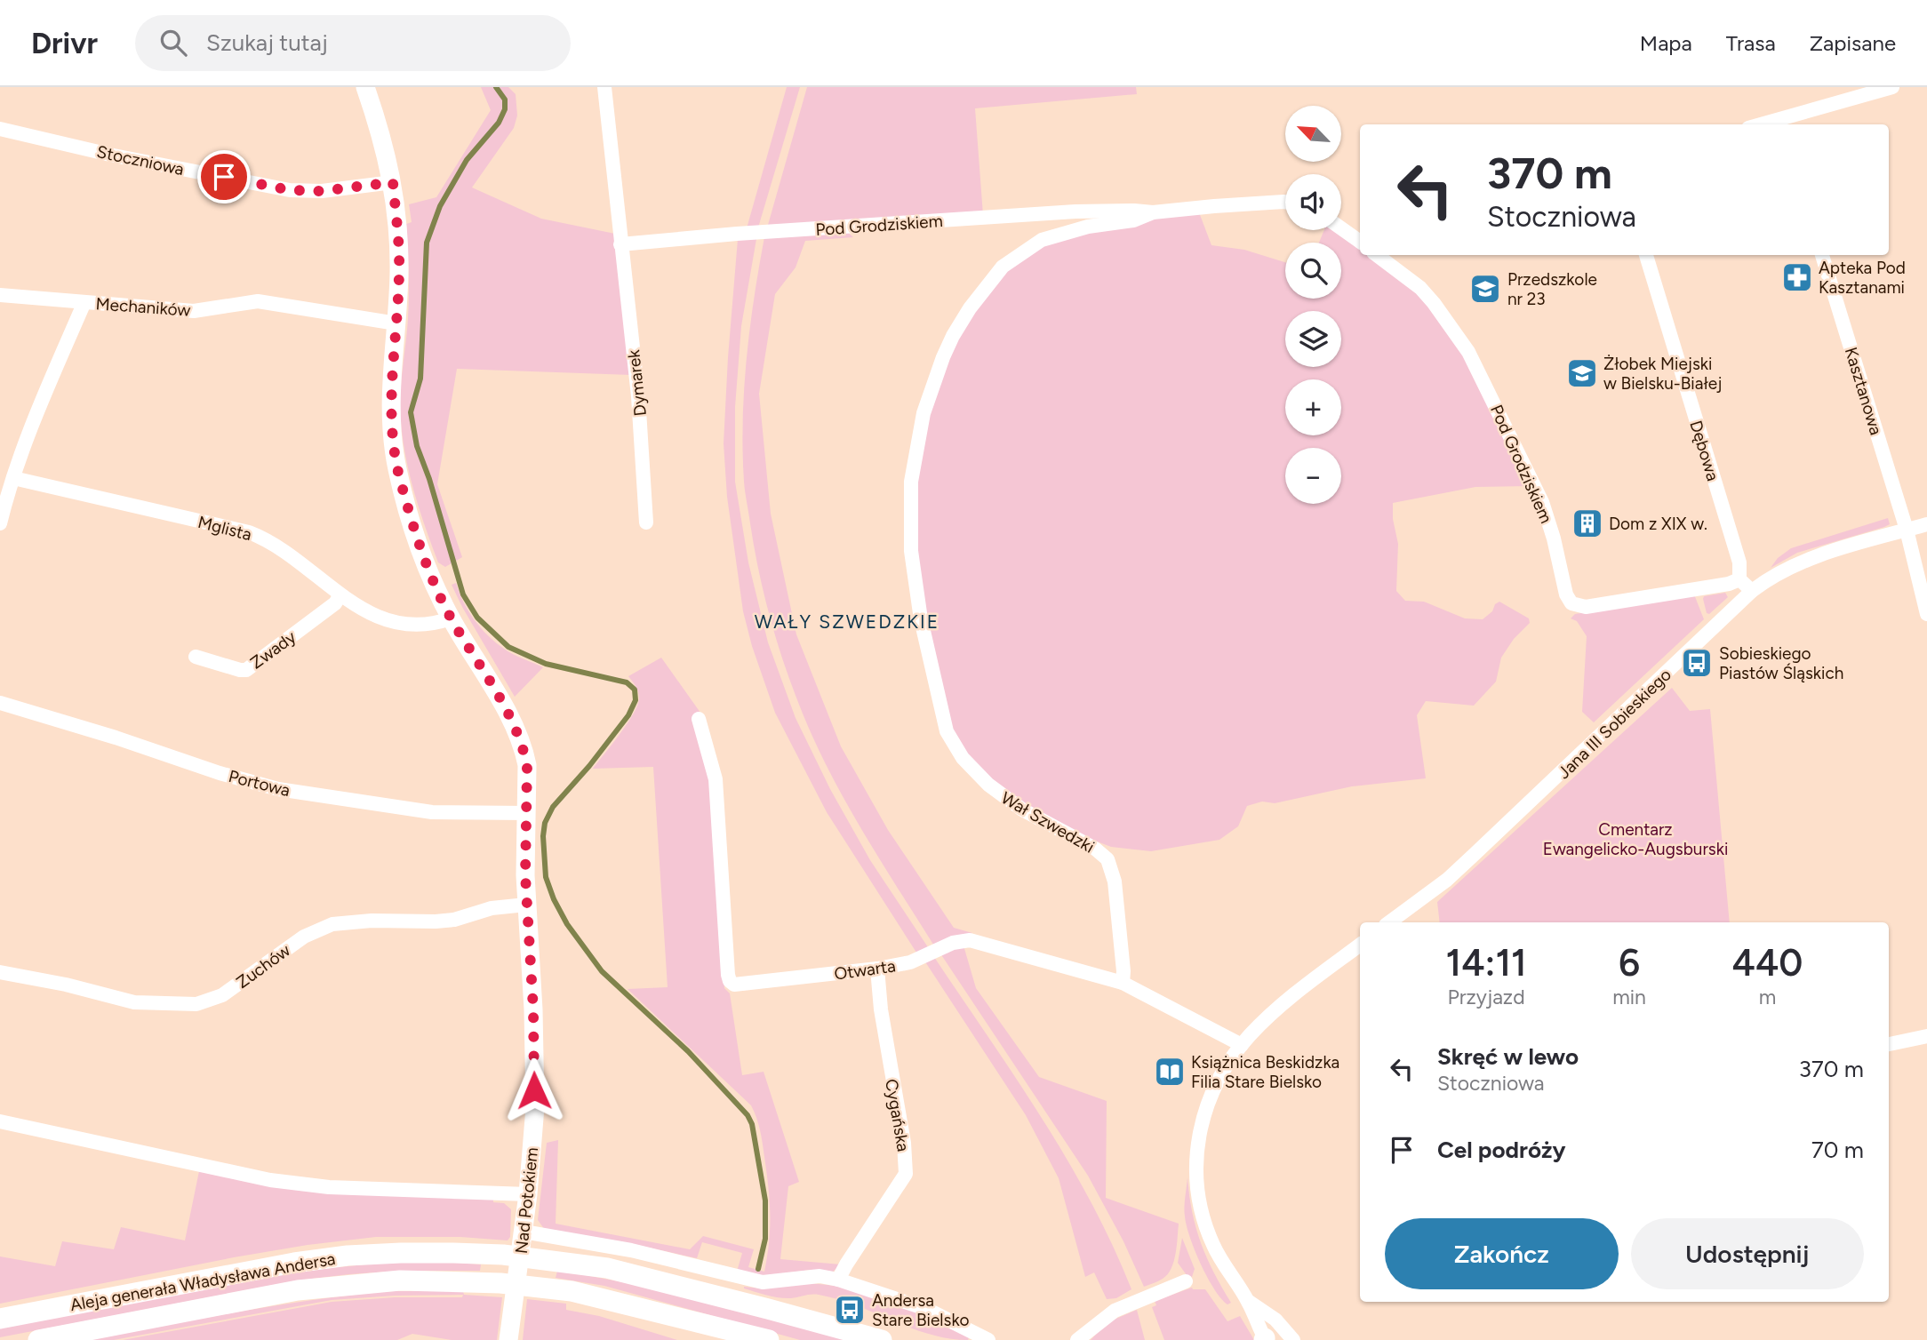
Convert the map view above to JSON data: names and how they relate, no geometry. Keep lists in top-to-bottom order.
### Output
{
  "streets": {
    "main road": ["Aleja generała Władysława Andersa"],
    "street": [
      "Stoczniowa",
      "Pod Grodziskiem",
      "Mechaników",
      "Dymarek",
      "Kasztanowa",
      "Dębowa",
      "Mglista",
      "Zwady",
      "Jana III Sobieskiego",
      "Portowa",
      "Wał Szwedzki",
      "Zuchów",
      "Otwarta",
      "Cygańska",
      "Nad Potokiem"
    ]
  },
  "crossings": [
    ["Stoczniowa", "Nad Potokiem"],
    ["Pod Grodziskiem", "Dymarek"],
    ["Pod Grodziskiem", "Dębowa"],
    ["Pod Grodziskiem", "Jana III Sobieskiego"],
    ["Pod Grodziskiem", "Wał Szwedzki"],
    ["Mechaników", "Nad Potokiem"],
    ["Kasztanowa", "Jana III Sobieskiego"],
    ["Dębowa", "Jana III Sobieskiego"],
    ["Mglista", "Zwady"],
    ["Mglista", "Nad Potokiem"],
    ["Portowa", "Nad Potokiem"],
    ["Wał Szwedzki", "Otwarta"],
    ["Zuchów", "Nad Potokiem"],
    ["Otwarta", "Cygańska"]
  ],
  "districts": ["WAŁY SZWEDZKIE"],
  "parks": ["Cmentarz Ewangelicko-Augsburski"],
  "places": {
    "pharmacy": ["Apteka Pod Kasztanami"],
    "school or university": ["Przedszkole nr 23", "Żłobek Miejski w Bielsku-Białej"],
    "building": ["Dom z XIX w."],
    "bus stop": ["Sobieskiego Piastów Śląskich", "Andersa Stare Bielsko"],
    "library": ["Książnica Beskidzka Filia Stare Bielsko"]
  },
  "north": "top left",
  "page": {
    "header": "Drivr",
    "search": "Szukaj tutaj",
    "nav": ["Mapa", "Trasa", "Zapisane"],
    "map_buttons": ["+", "−"],
    "turn": ["370 m", "Stoczniowa"],
    "eta": [
      "14:11",
      "Przyjazd",
      "6",
      "min",
      "440",
      "m"
    ],
    "list": [
      {
        "name": "Skręć w lewo",
        "note": "Stoczniowa",
        "value": "370 m"
      },
      {
        "name": "Cel podróży",
        "value": "70 m"
      }
    ],
    "buttons": ["Zakończ", "Udostępnij"]
  }
}
